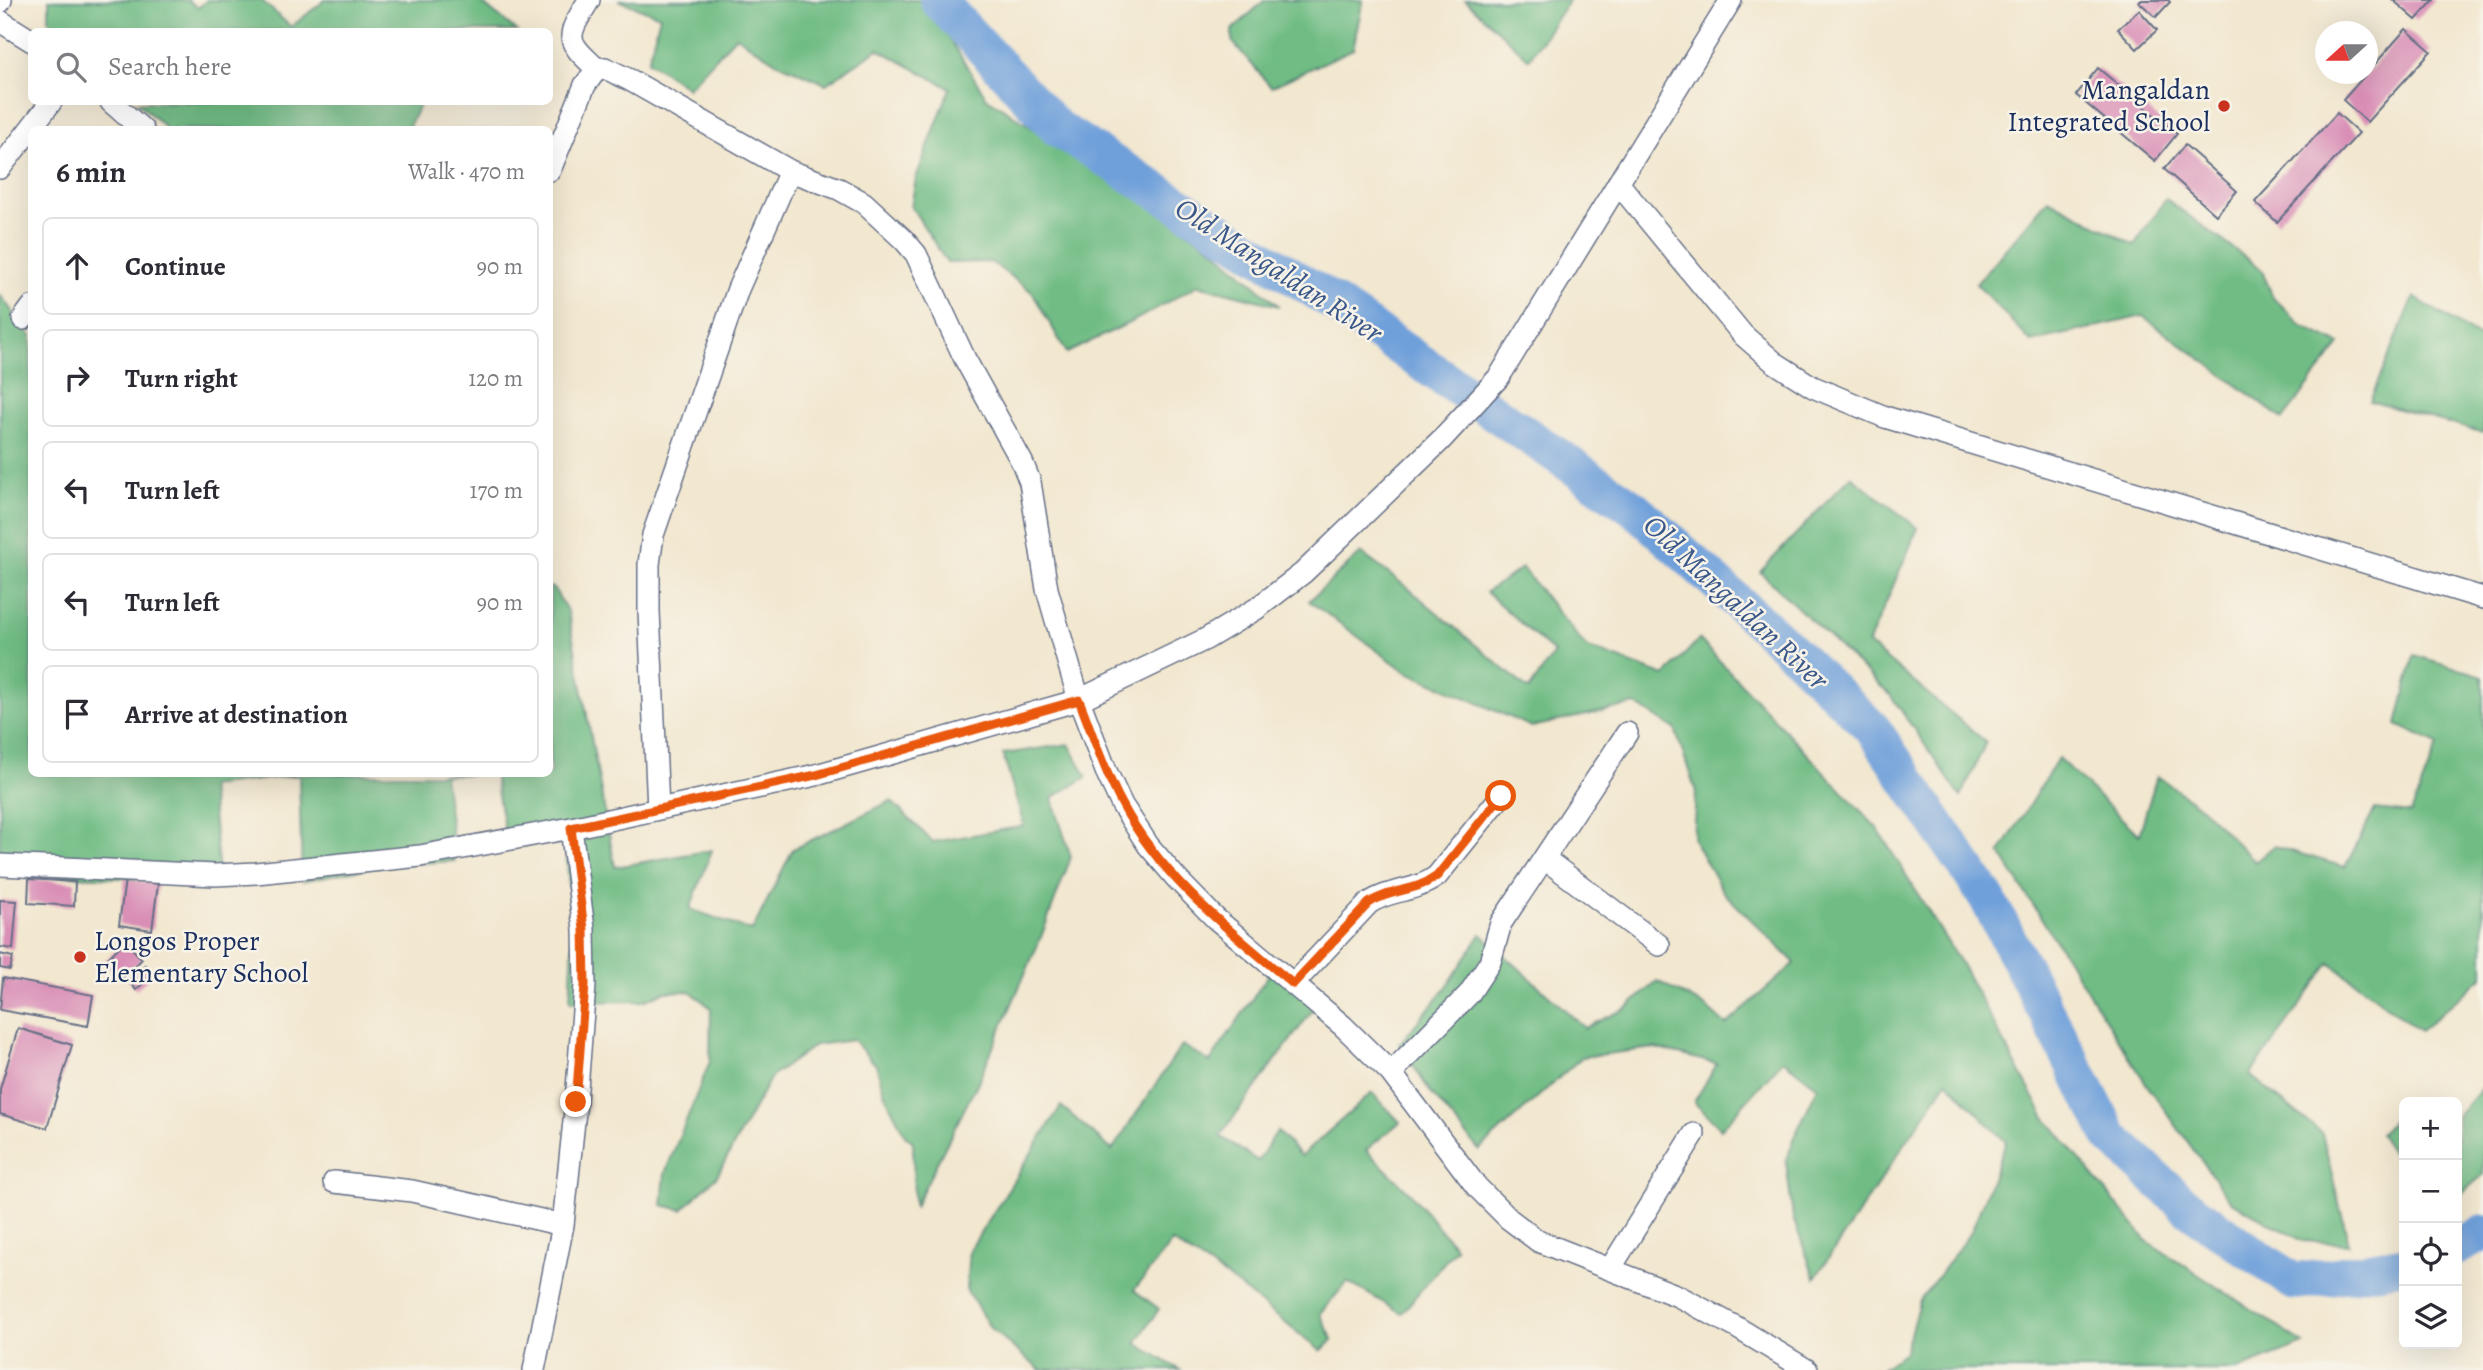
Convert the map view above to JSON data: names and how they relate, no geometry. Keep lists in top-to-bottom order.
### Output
{
  "water": ["Old Mangaldan River"],
  "places": ["Mangaldan Integrated School", "Longos Proper Elementary School"],
  "north": "left",
  "page": {
    "search": "Search here",
    "heading": ["6 min", "Walk · 470 m"],
    "list": [
      ["Continue", "90 m"],
      ["Turn right", "120 m"],
      ["Turn left", "170 m"],
      ["Turn left", "90 m"],
      "Arrive at destination"
    ],
    "map_buttons": ["+", "−"]
  }
}
